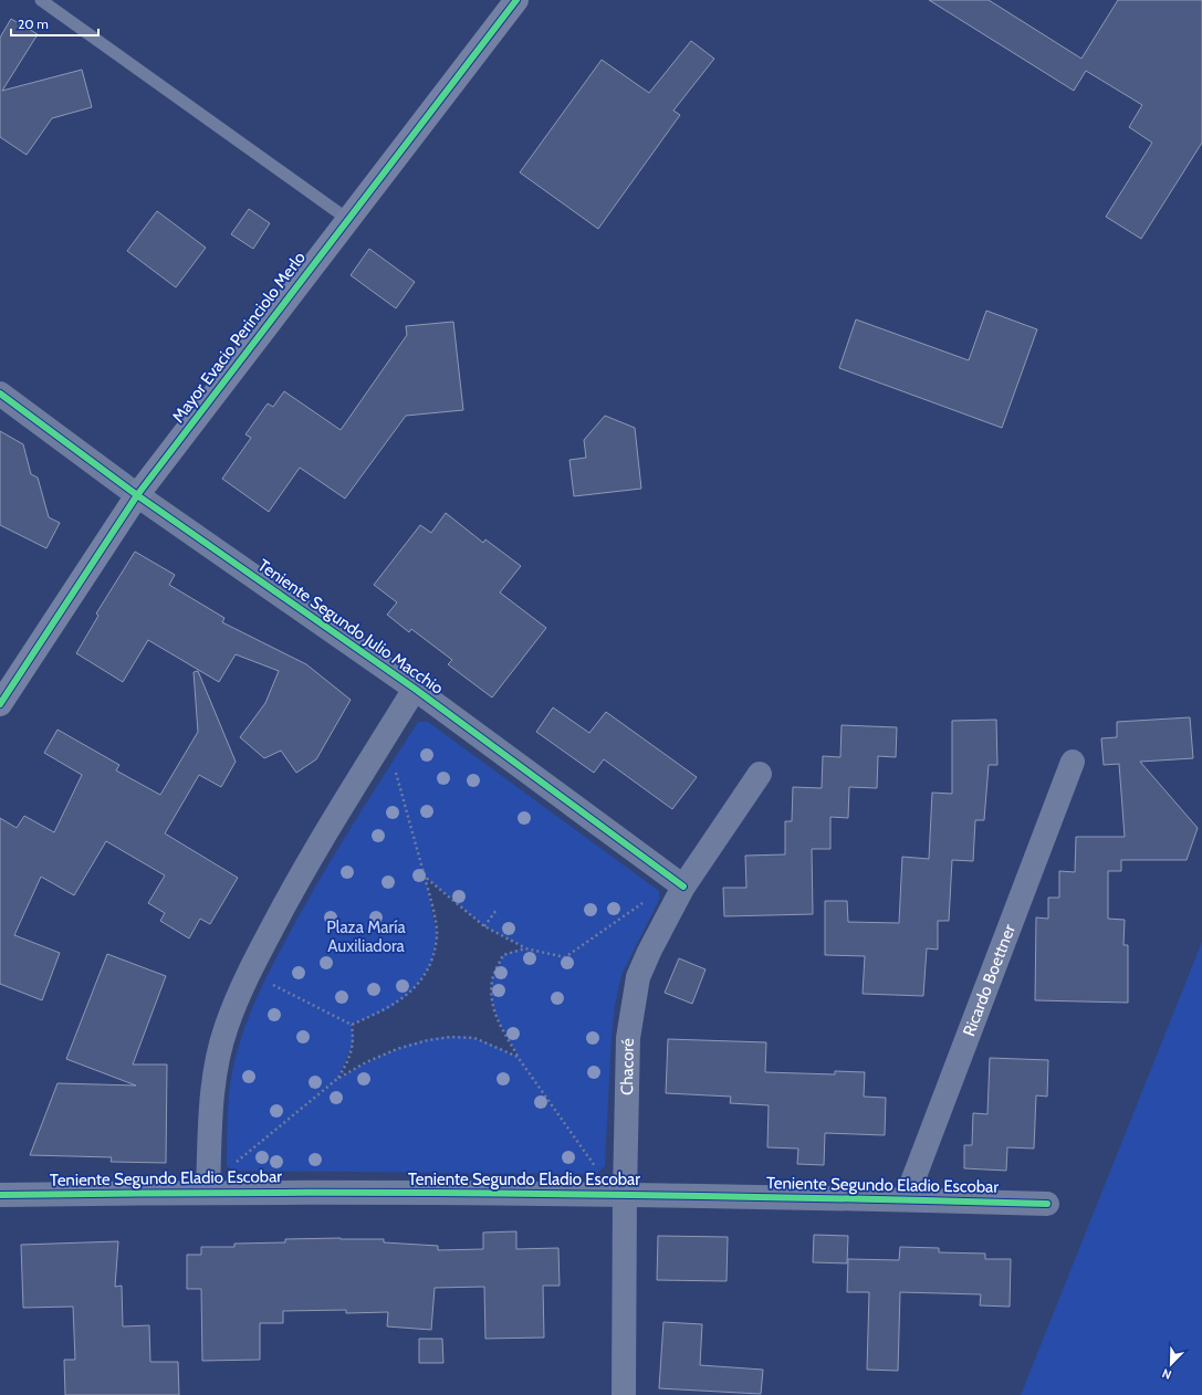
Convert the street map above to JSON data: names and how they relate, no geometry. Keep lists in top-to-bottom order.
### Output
{
  "streets": {
    "street": [
      "Mayor Evacio Perinciolo Merlo",
      "Teniente Segundo Julio Macchio",
      "Ricardo Boettner",
      "Chacoré",
      "Teniente Segundo Eladio Escobar"
    ]
  },
  "crossings": [
    ["Mayor Evacio Perinciolo Merlo", "Teniente Segundo Julio Macchio"],
    ["Teniente Segundo Julio Macchio", "Chacoré"],
    ["Ricardo Boettner", "Teniente Segundo Eladio Escobar"],
    ["Chacoré", "Teniente Segundo Eladio Escobar"]
  ],
  "parks": ["Plaza María Auxiliadora"],
  "scale_bar": "20 m",
  "north": "bottom left"
}
